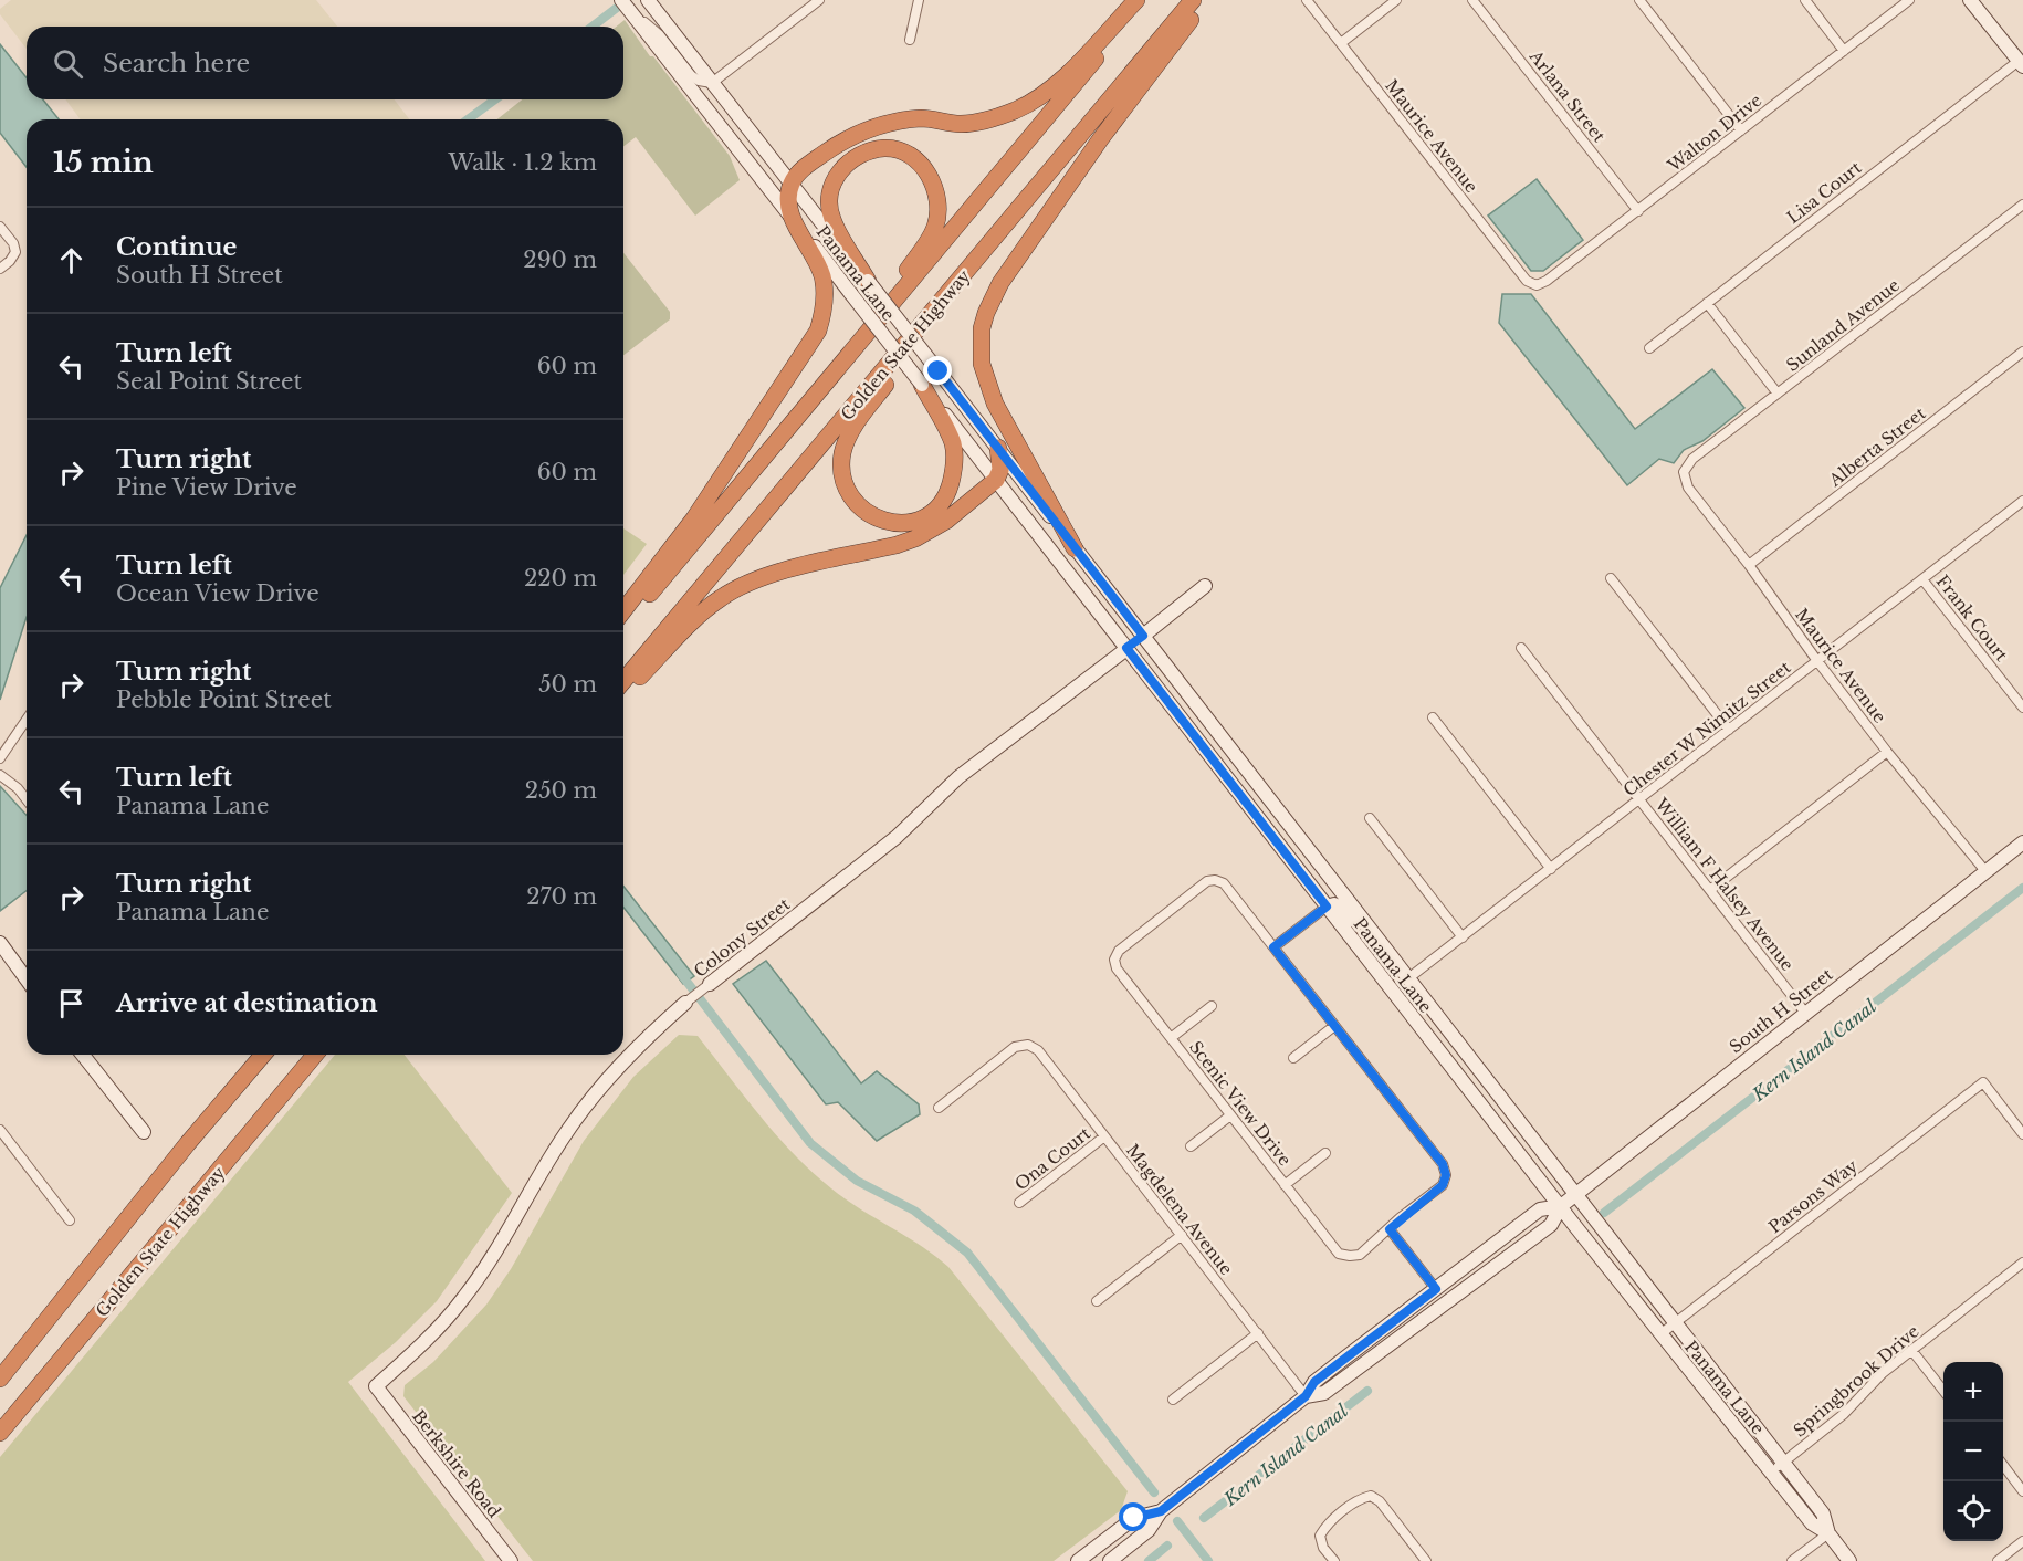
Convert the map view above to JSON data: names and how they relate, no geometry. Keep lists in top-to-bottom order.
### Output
{
  "streets": {
    "highway": ["Golden State Highway"],
    "main road": [
      "Panama Lane",
      "Colony Street",
      "South H Street",
      "Berkshire Road"
    ],
    "street": [
      "Arlana Street",
      "Walton Drive",
      "Maurice Avenue",
      "Lisa Court",
      "Sunland Avenue",
      "Alberta Street",
      "Frank Court",
      "Chester W Nimitz Street",
      "William F Halsey Avenue",
      "Scenic View Drive",
      "Ona Court",
      "Parsons Way",
      "Magdelena Avenue",
      "Springbrook Drive"
    ]
  },
  "crossings": [
    ["Arlana Street", "Walton Drive"],
    ["Walton Drive", "Maurice Avenue"],
    ["Maurice Avenue", "Sunland Avenue"],
    ["Maurice Avenue", "Alberta Street"],
    ["Maurice Avenue", "Chester W Nimitz Street"],
    ["Maurice Avenue", "South H Street"],
    ["Panama Lane", "Chester W Nimitz Street"],
    ["Panama Lane", "Colony Street"],
    ["Panama Lane", "South H Street"],
    ["Panama Lane", "Parsons Way"],
    ["Panama Lane", "Springbrook Drive"],
    ["Frank Court", "Chester W Nimitz Street"],
    ["Chester W Nimitz Street", "William F Halsey Avenue"],
    ["William F Halsey Avenue", "South H Street"],
    ["Colony Street", "Berkshire Road"],
    ["South H Street", "Magdelena Avenue"],
    ["Ona Court", "Magdelena Avenue"]
  ],
  "water": ["Kern Island Canal"],
  "page": {
    "search": "Search here",
    "heading": ["15 min", "Walk · 1.2 km"],
    "list": [
      ["Continue", "South H Street", "290 m"],
      ["Turn left", "Seal Point Street", "60 m"],
      ["Turn right", "Pine View Drive", "60 m"],
      ["Turn left", "Ocean View Drive", "220 m"],
      ["Turn right", "Pebble Point Street", "50 m"],
      ["Turn left", "Panama Lane", "250 m"],
      ["Turn right", "Panama Lane", "270 m"],
      "Arrive at destination"
    ],
    "map_buttons": ["+", "−"]
  }
}
